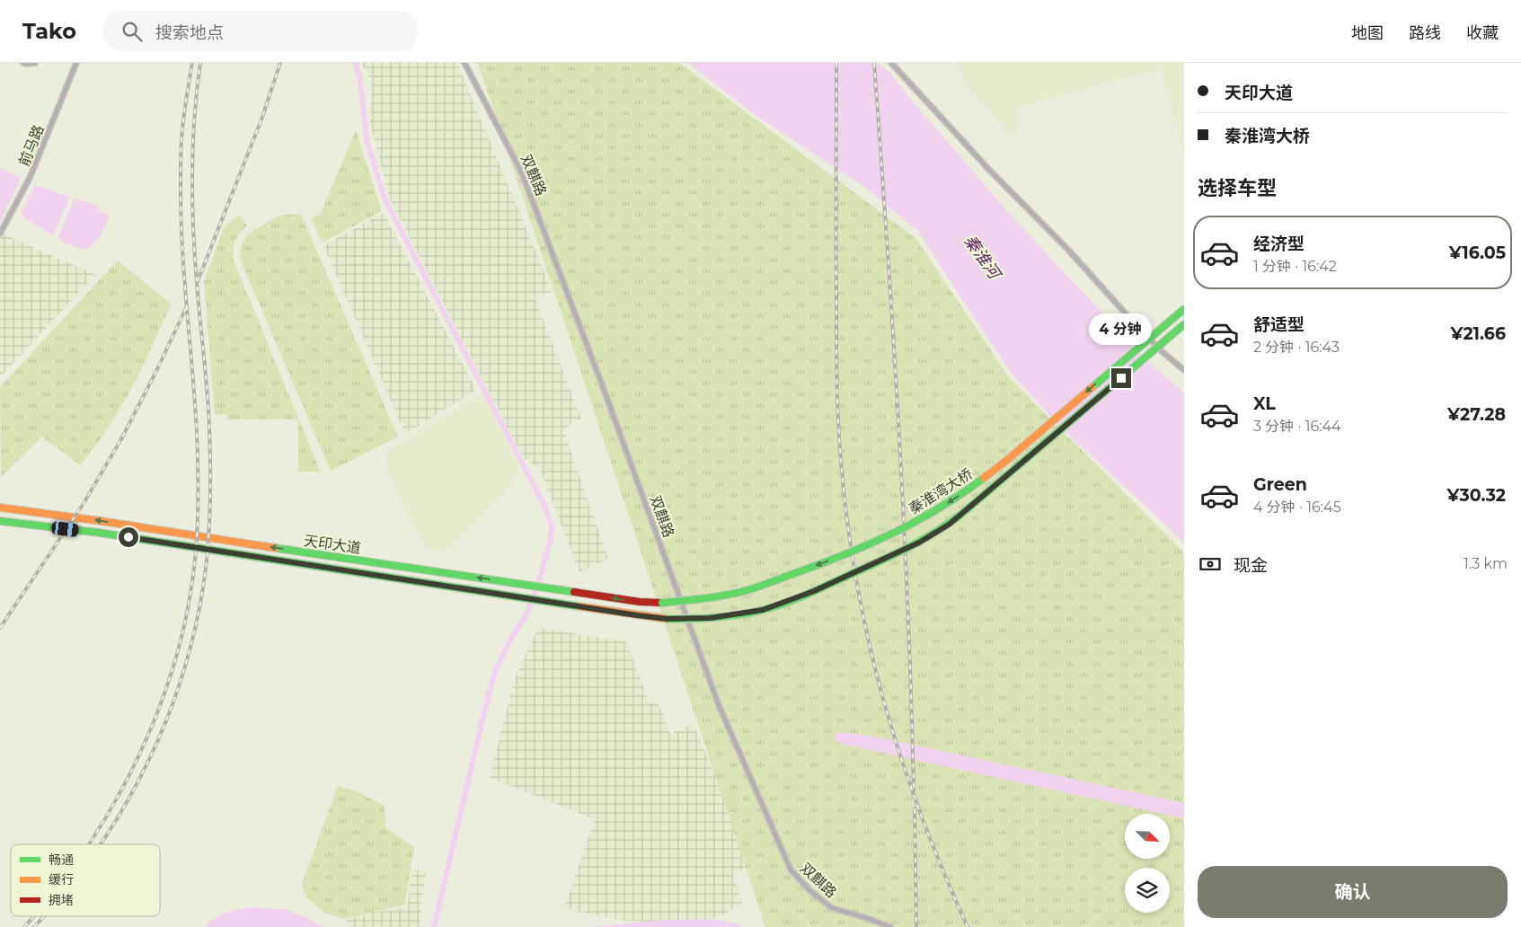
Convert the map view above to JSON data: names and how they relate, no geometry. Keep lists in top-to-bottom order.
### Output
{
  "streets": {
    "main road": ["秦淮湾大桥", "天印大道"],
    "street": ["前马路", "双麒路"]
  },
  "crossings": [
    ["秦淮湾大桥", "天印大道"]
  ],
  "water": ["秦淮河"],
  "legend": ["畅通", "缓行", "拥堵"],
  "north": "bottom right",
  "page": {
    "header": "Tako",
    "search": "搜索地点",
    "nav": ["地图", "路线", "收藏"],
    "banner": ["天印大道", "秦淮湾大桥"],
    "heading": "选择车型",
    "list": [
      {
        "name": "经济型",
        "note": "1 分钟 · 16:42",
        "value": "¥16.05"
      },
      {
        "name": "舒适型",
        "note": "2 分钟 · 16:43",
        "value": "¥21.66"
      },
      {
        "name": "XL",
        "note": "3 分钟 · 16:44",
        "value": "¥27.28"
      },
      {
        "name": "Green",
        "note": "4 分钟 · 16:45",
        "value": "¥30.32"
      }
    ],
    "bubble": "4 分钟",
    "pay": ["现金", "1.3 km"],
    "buttons": "确认"
  }
}
